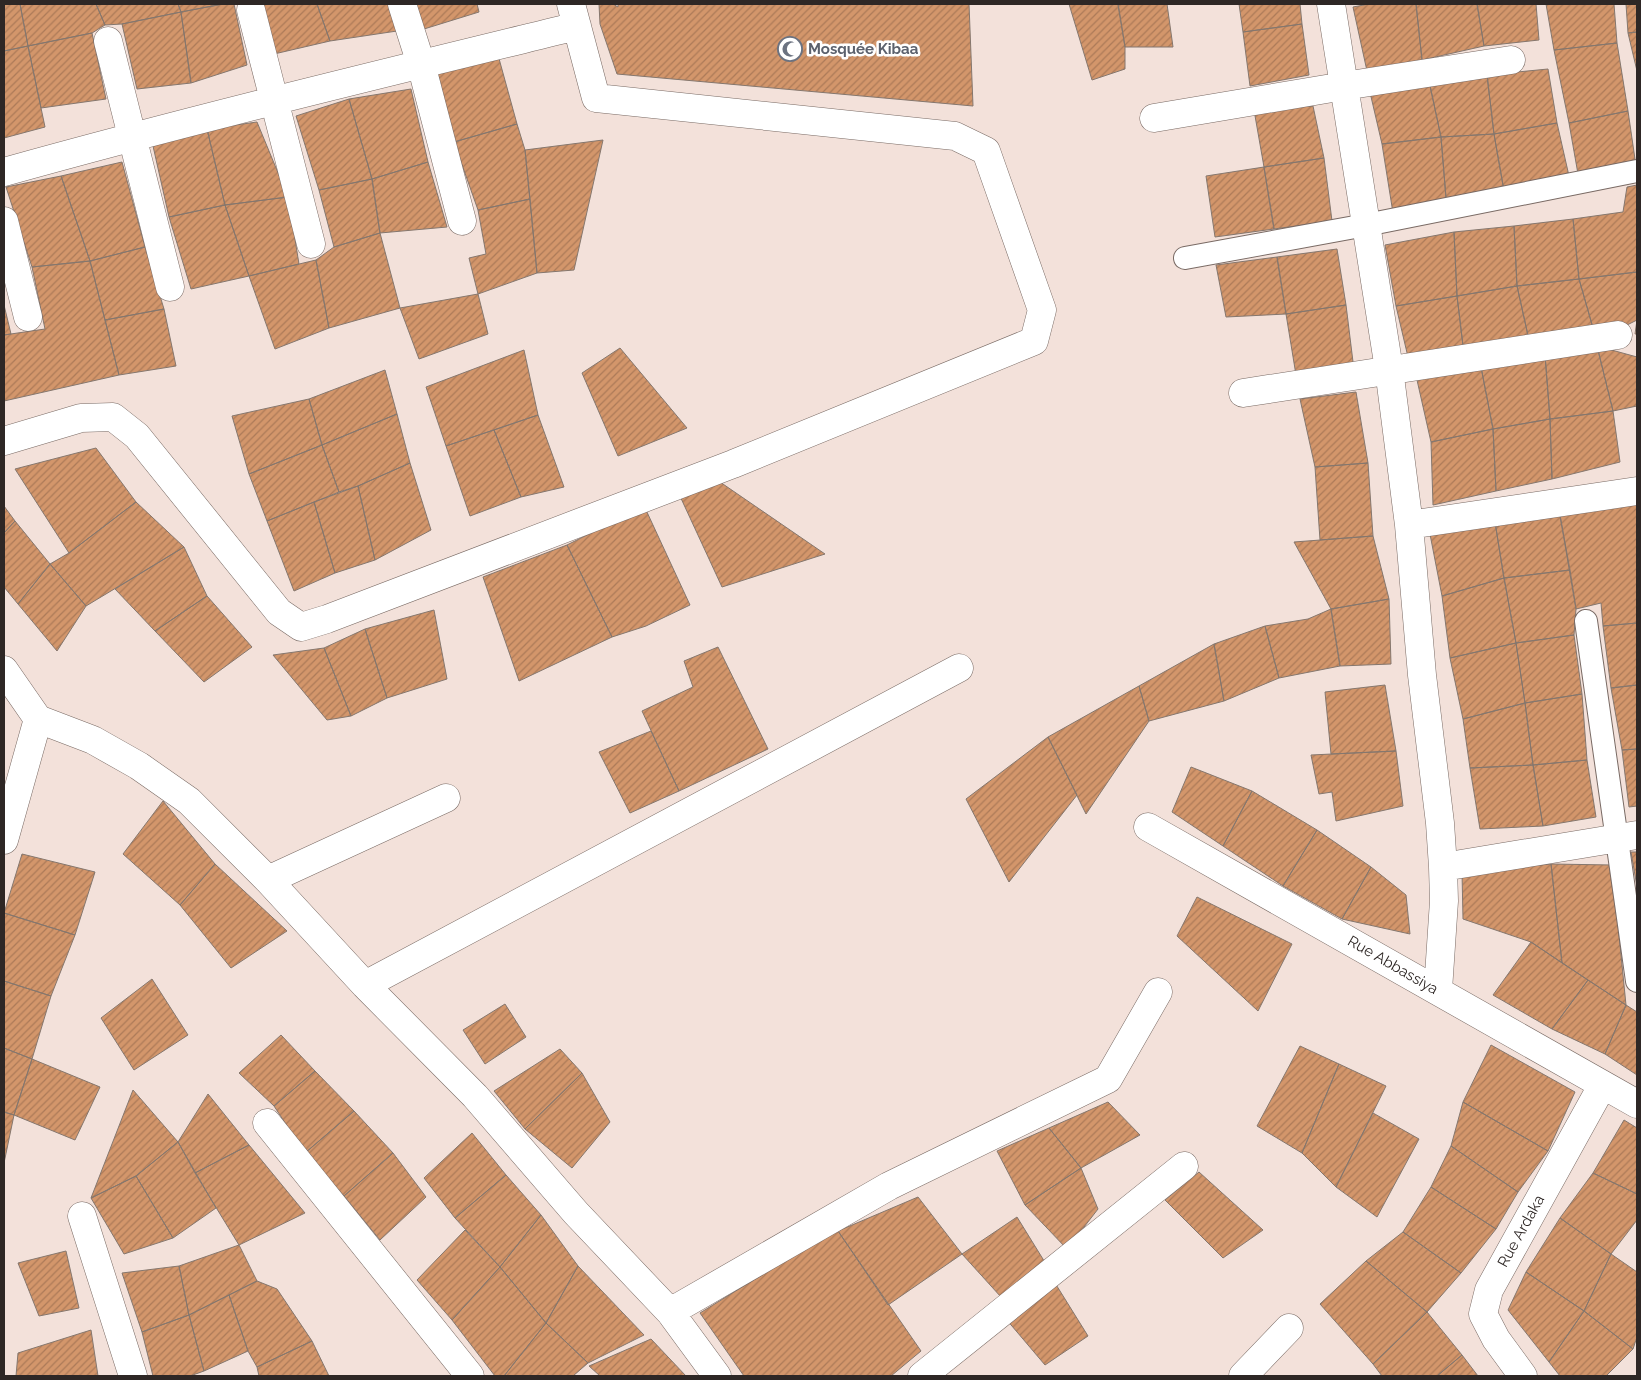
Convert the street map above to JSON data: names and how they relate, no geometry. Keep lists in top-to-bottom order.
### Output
{
  "streets": {
    "street": ["Rue Abbassiya", "Rue Ardaka"]
  },
  "crossings": [
    ["Rue Abbassiya", "Rue Ardaka"]
  ],
  "places": {
    "mosque": ["Mosquée Kibaa"]
  }
}
